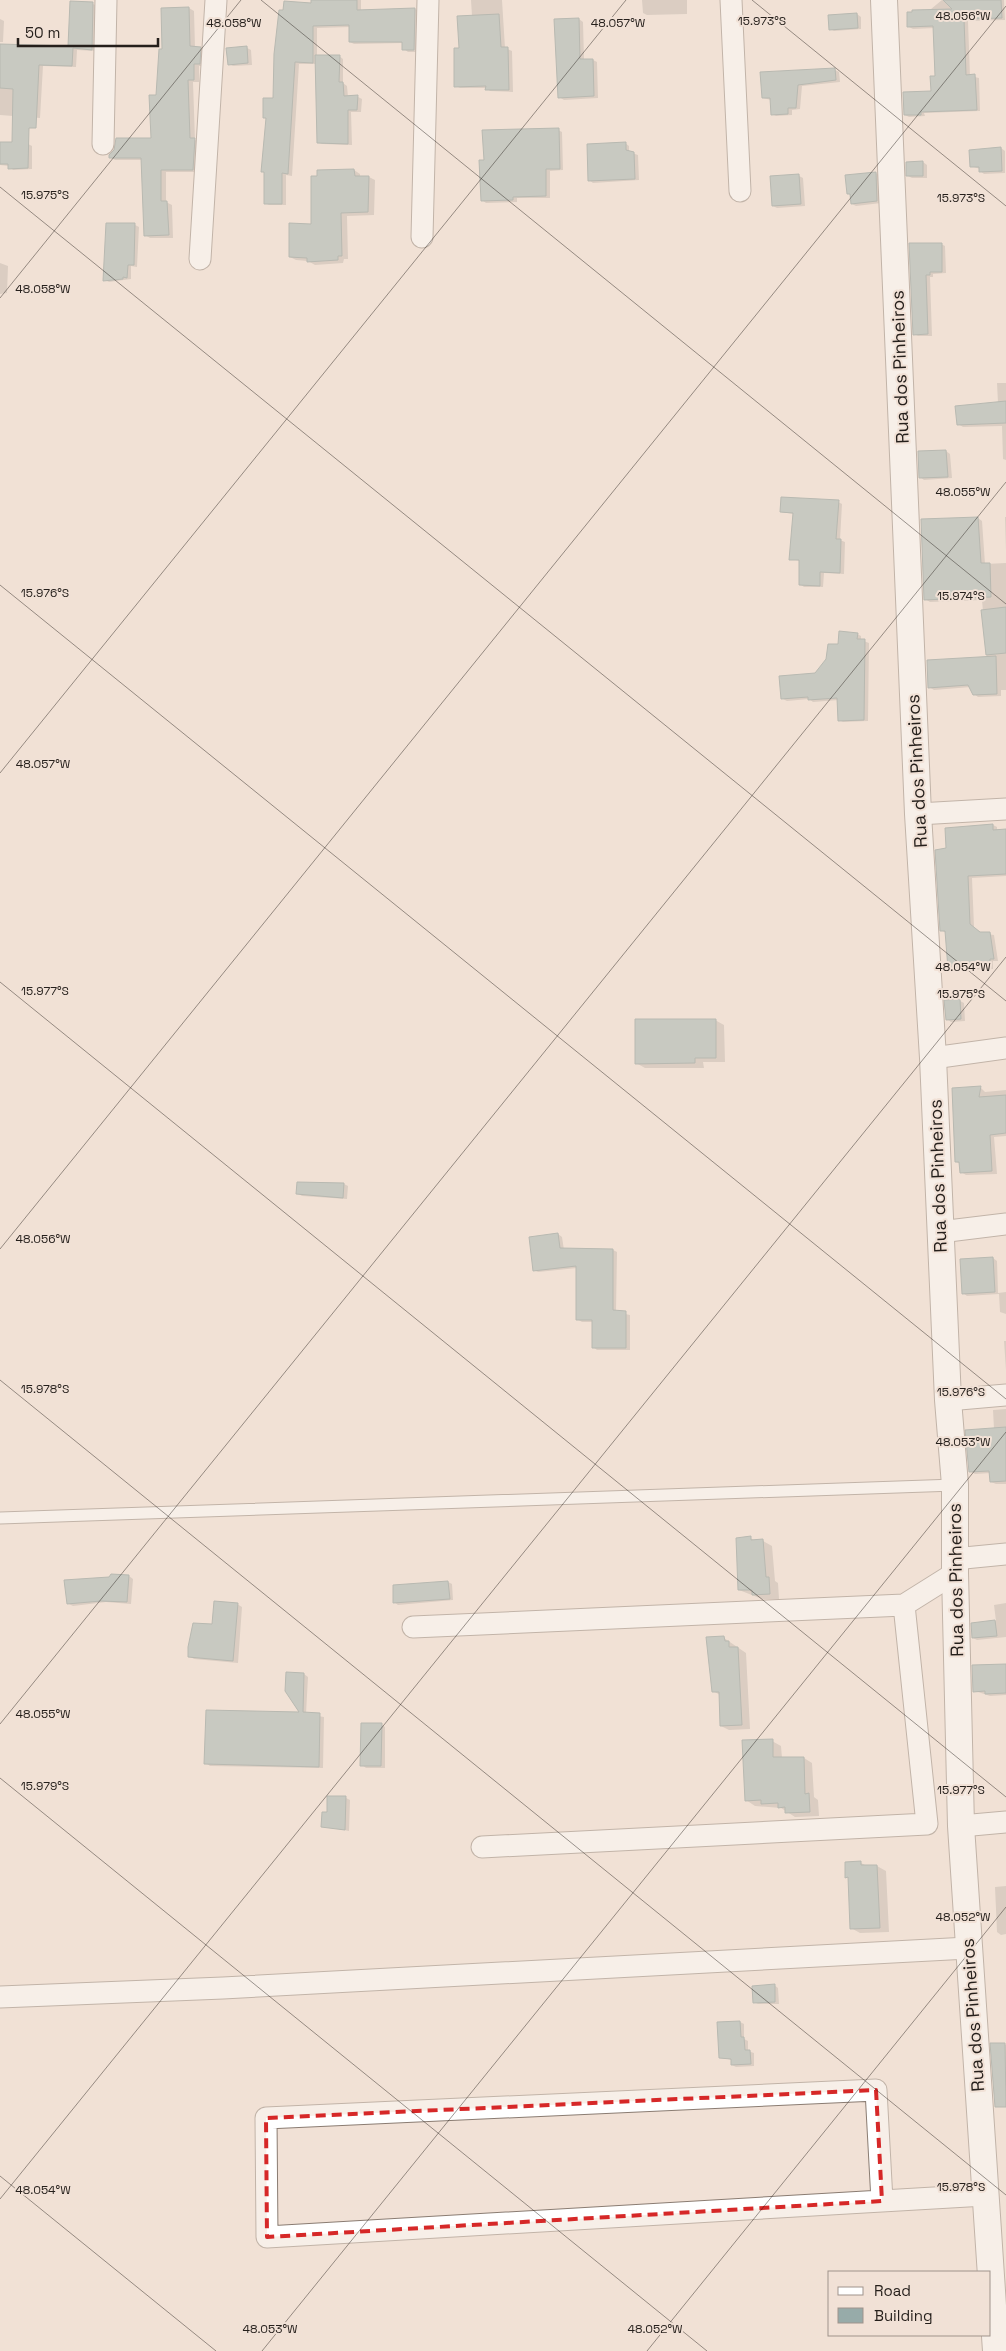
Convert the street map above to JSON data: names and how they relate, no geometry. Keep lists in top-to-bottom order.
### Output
{
  "streets": {
    "street": ["Rua dos Pinheiros"]
  },
  "legend": ["Road", "Building"],
  "scale_bar": "50 m",
  "coordinates": [
    "48.056°W",
    "15.973°S",
    "48.057°W",
    "48.058°W",
    "15.975°S",
    "48.055°W",
    "15.976°S",
    "15.974°S",
    "48.054°W",
    "15.977°S",
    "15.978°S",
    "48.053°W",
    "15.979°S",
    "48.052°W"
  ]
}
